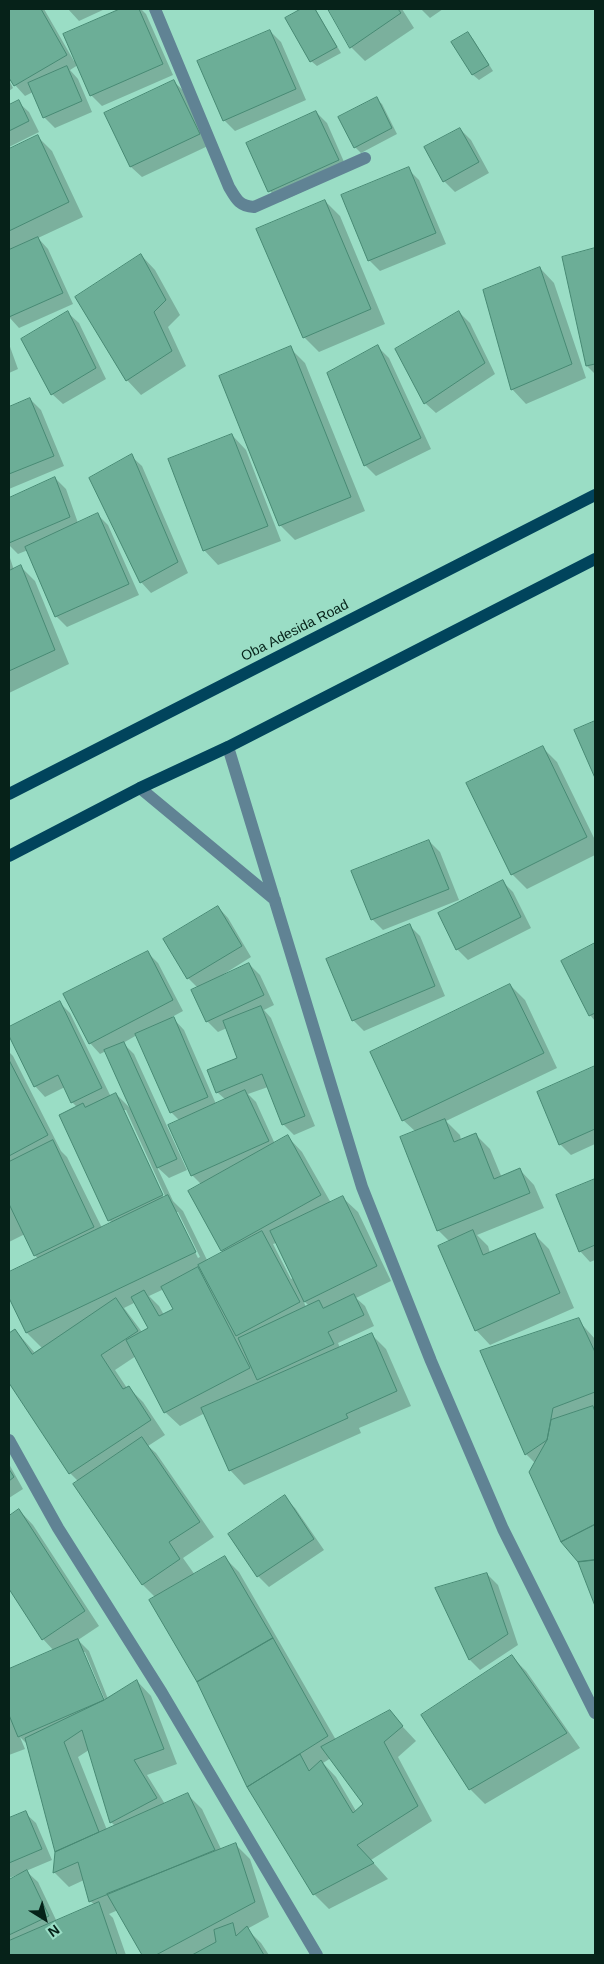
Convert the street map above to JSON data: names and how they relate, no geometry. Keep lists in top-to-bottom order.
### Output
{
  "streets": {
    "main road": ["Oba Adesida Road"]
  },
  "north": "bottom right"
}
